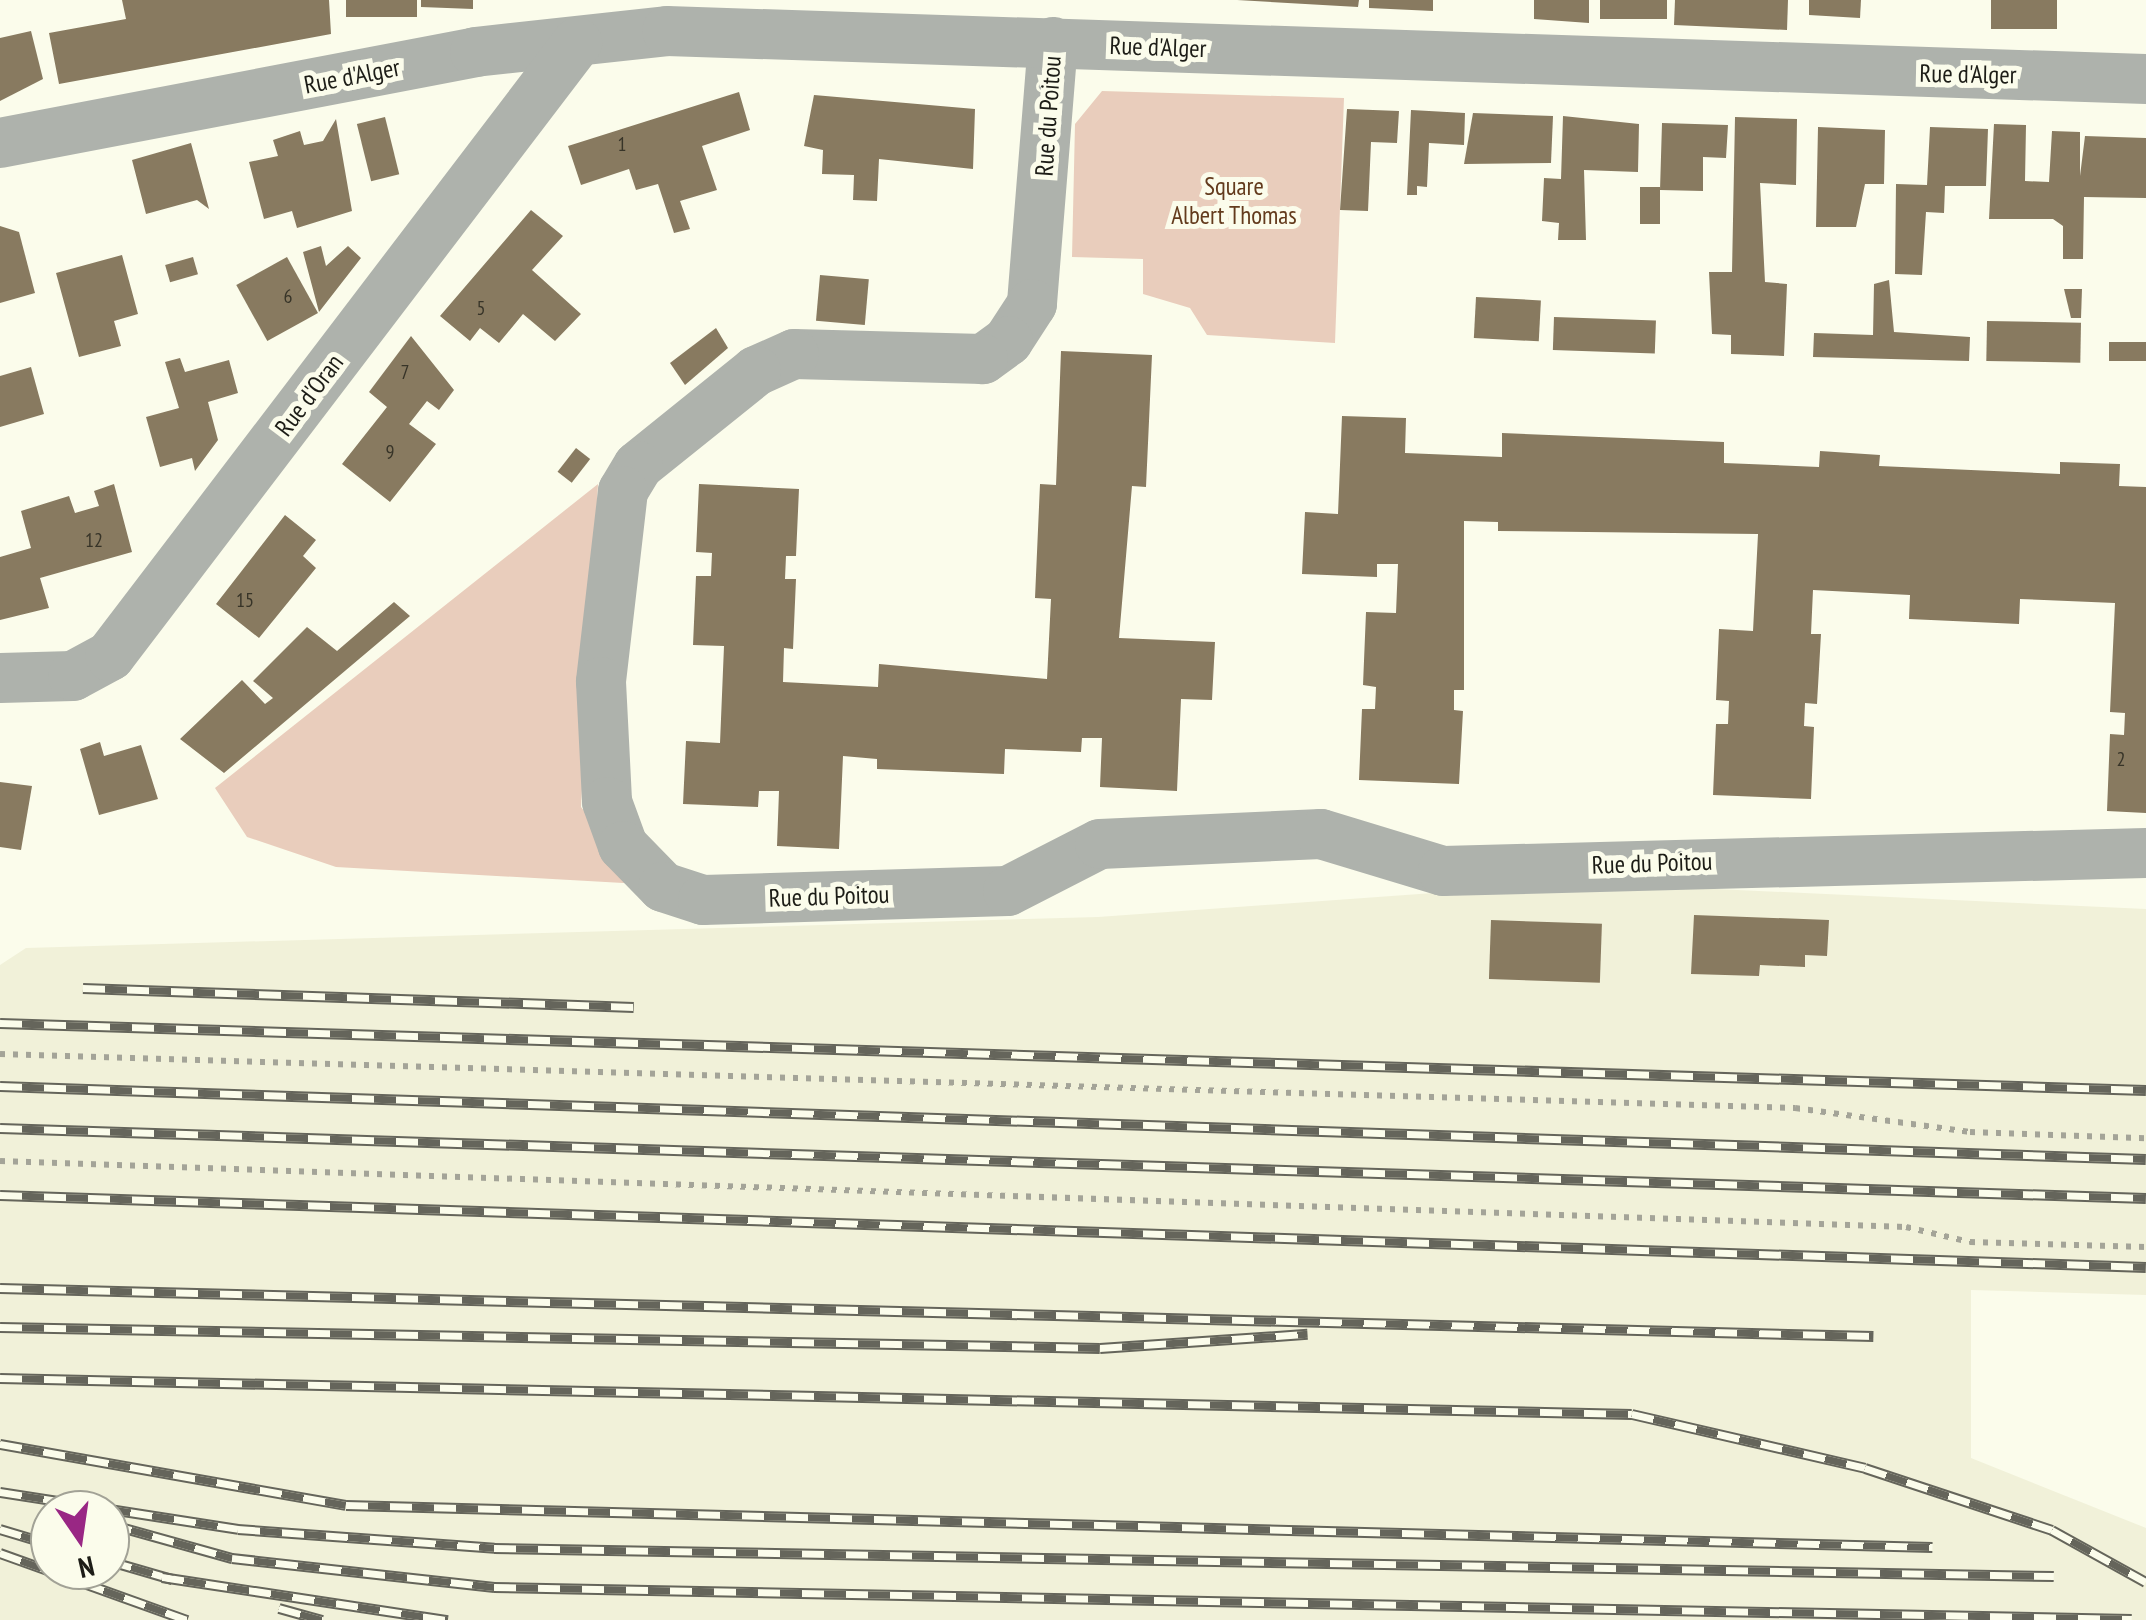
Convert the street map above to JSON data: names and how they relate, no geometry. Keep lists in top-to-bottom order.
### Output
{
  "streets": {
    "street": ["Rue d'Alger", "Rue du Poitou", "Rue d'Oran"]
  },
  "crossings": [
    ["Rue d'Alger", "Rue du Poitou"],
    ["Rue d'Alger", "Rue d'Oran"]
  ],
  "parks": ["Square Albert Thomas"],
  "house_numbers": [
    "1",
    "6",
    "5",
    "7",
    "9",
    "12",
    "15",
    "2"
  ],
  "north": "bottom"
}
